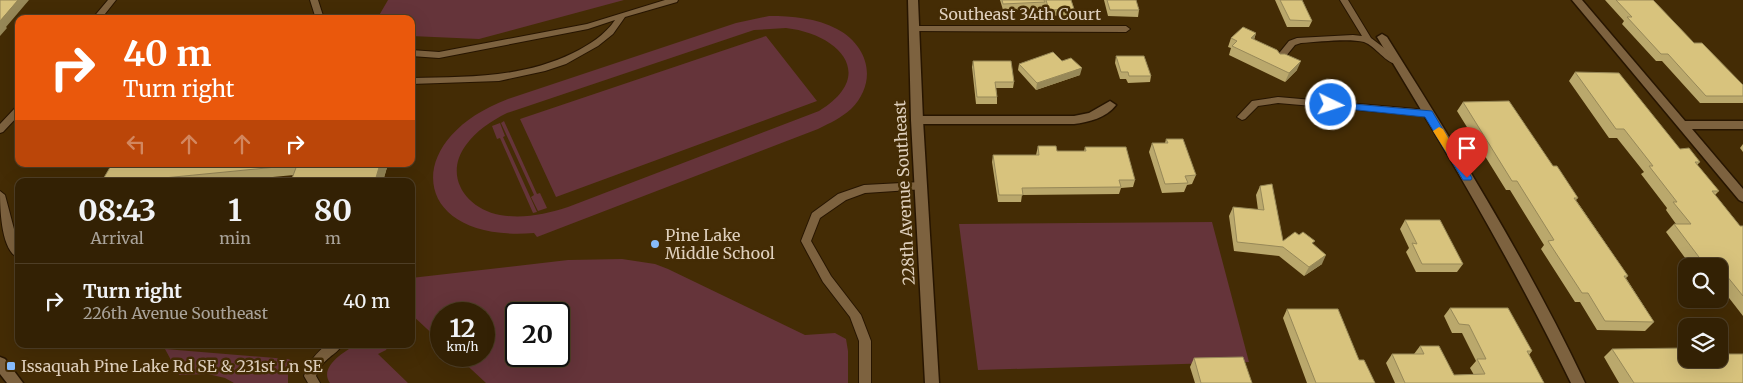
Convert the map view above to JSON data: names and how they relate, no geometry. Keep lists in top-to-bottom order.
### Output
{
  "streets": {
    "street": ["228th Avenue Southeast"],
    "lane": ["Southeast 34th Court"]
  },
  "crossings": [
    ["Southeast 34th Court", "228th Avenue Southeast"]
  ],
  "places": {
    "other": ["Pine Lake Middle School"],
    "transit": ["Issaquah Pine Lake Rd SE & 231st Ln SE"]
  },
  "page": {
    "turn": ["40 m", "Turn right"],
    "eta": [
      "08:43",
      "Arrival",
      "1",
      "min",
      "80",
      "m"
    ],
    "list": [
      {
        "name": "Turn right",
        "note": "226th Avenue Southeast",
        "value": "40 m"
      }
    ],
    "speed": "12 km/h",
    "limit": "20"
  }
}
